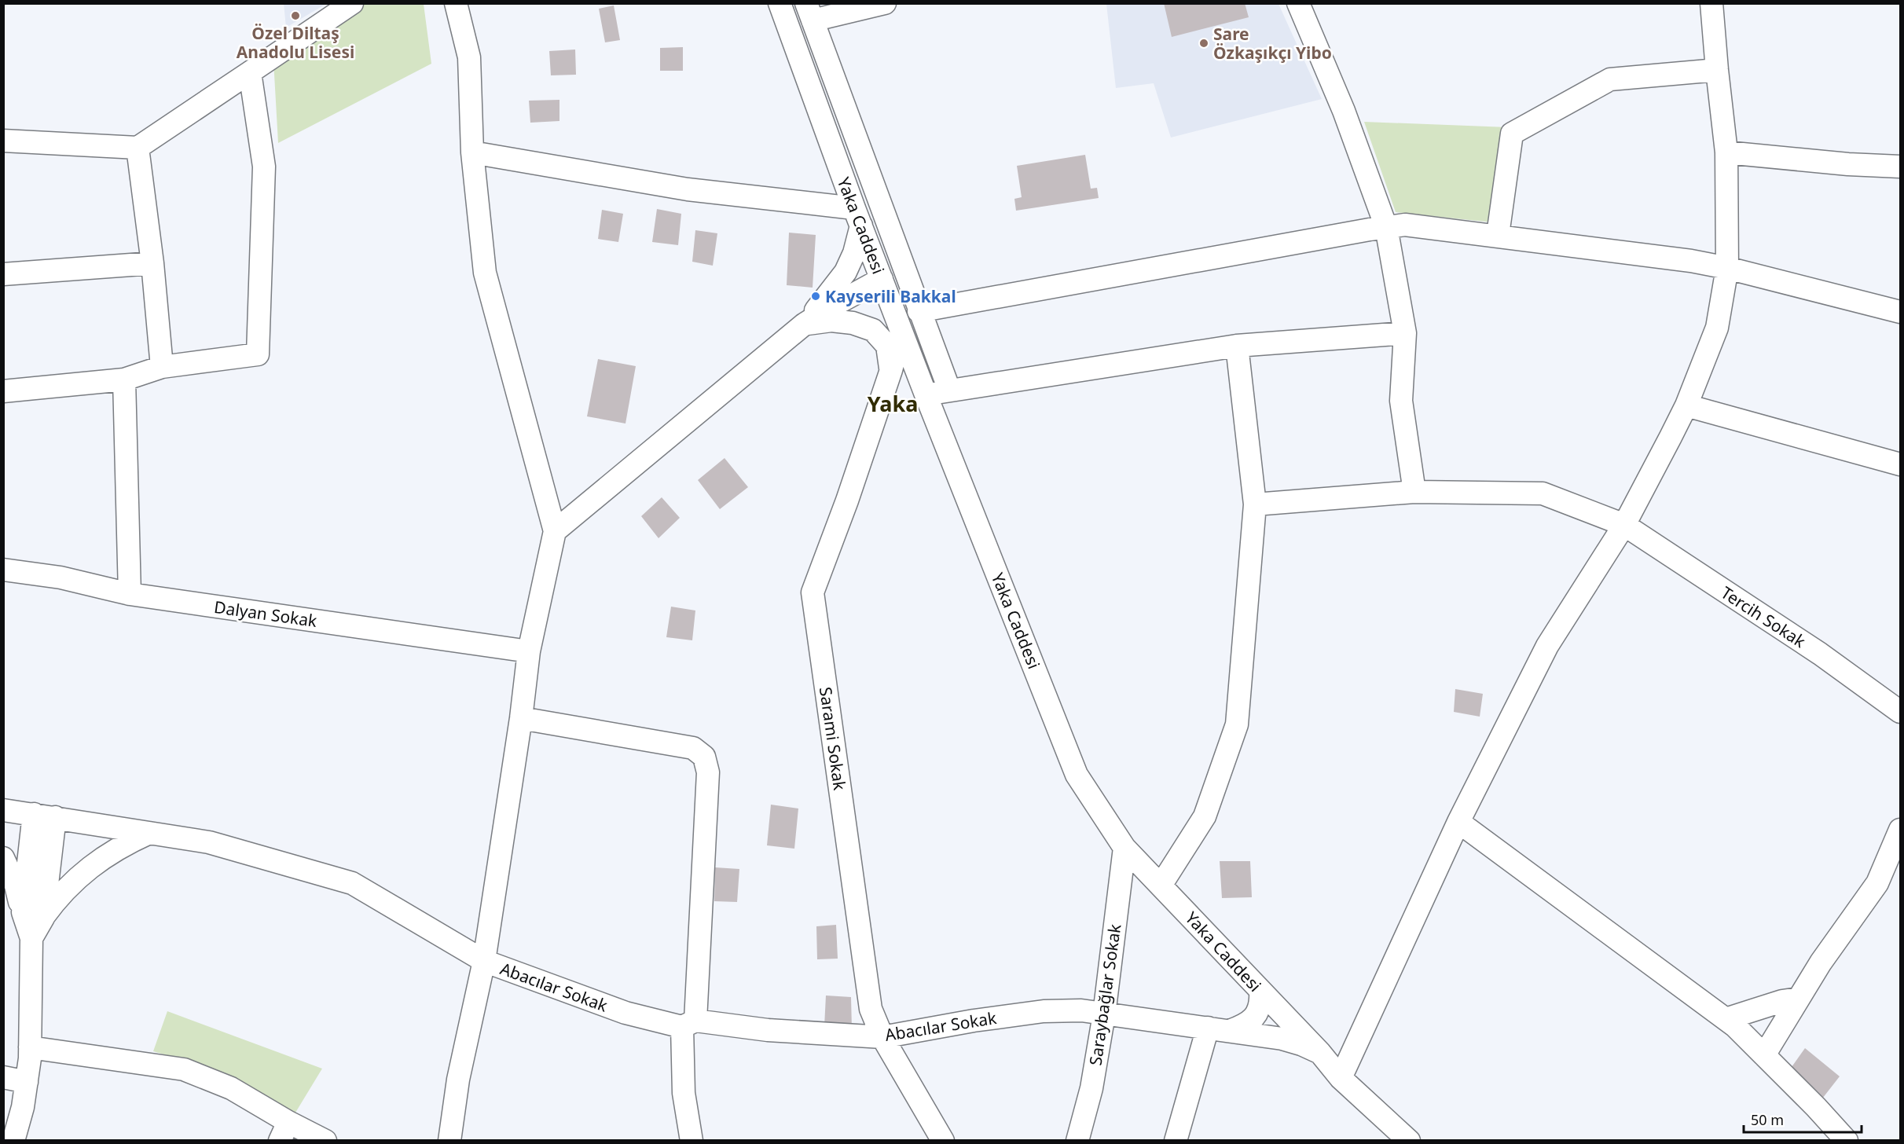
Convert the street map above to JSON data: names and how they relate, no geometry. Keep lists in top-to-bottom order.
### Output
{
  "streets": {
    "street": [
      "Yaka Caddesi",
      "Dalyan Sokak",
      "Tercih Sokak",
      "Sarami Sokak",
      "Abacılar Sokak",
      "Saraybağlar Sokak"
    ]
  },
  "crossings": [
    ["Yaka Caddesi", "Sarami Sokak"],
    ["Yaka Caddesi", "Abacılar Sokak"],
    ["Yaka Caddesi", "Saraybağlar Sokak"],
    ["Sarami Sokak", "Abacılar Sokak"],
    ["Abacılar Sokak", "Saraybağlar Sokak"]
  ],
  "districts": ["Yaka"],
  "places": ["Özel Diltaş Anadolu Lisesi", "Sare Özkaşıkçı Yibo", "Kayserili Bakkal"],
  "scale_bar": "50 m"
}
